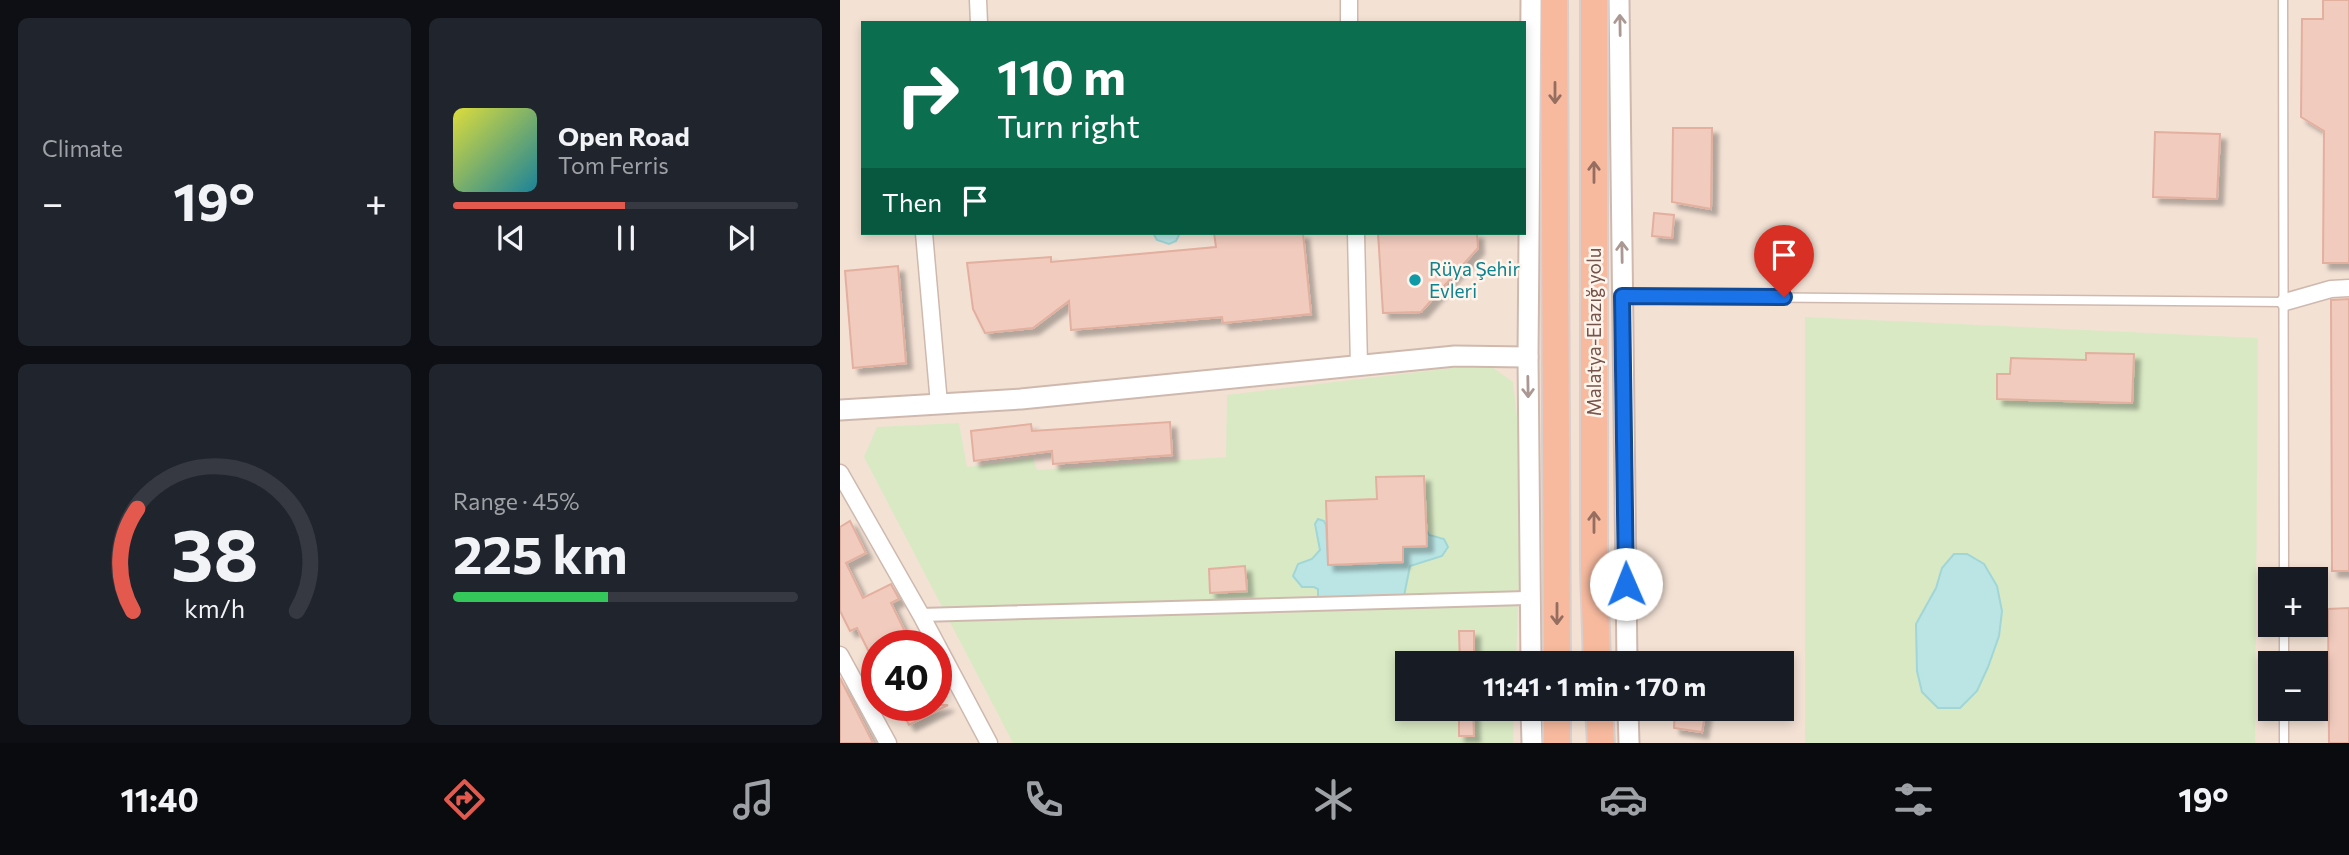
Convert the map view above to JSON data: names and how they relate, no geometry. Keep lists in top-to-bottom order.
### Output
{
  "streets": {
    "highway": ["Malatya-Elazığ yolu"]
  },
  "places": ["Rüya Şehir Evleri"],
  "page": {
    "tile": [
      "Climate",
      ["Range · 45%", "225 km"]
    ],
    "turn": ["110 m", "Turn right"],
    "song": ["Open Road", "Tom Ferris"],
    "then": "Then",
    "heat": ["−", "19°", "+"],
    "map_buttons": ["+", "−"],
    "limit": "40",
    "trip": "11:41 · 1 min · 170 m",
    "tabs": ["11:40", "19°"],
    "gauge": ["38", "km/h"]
  }
}
